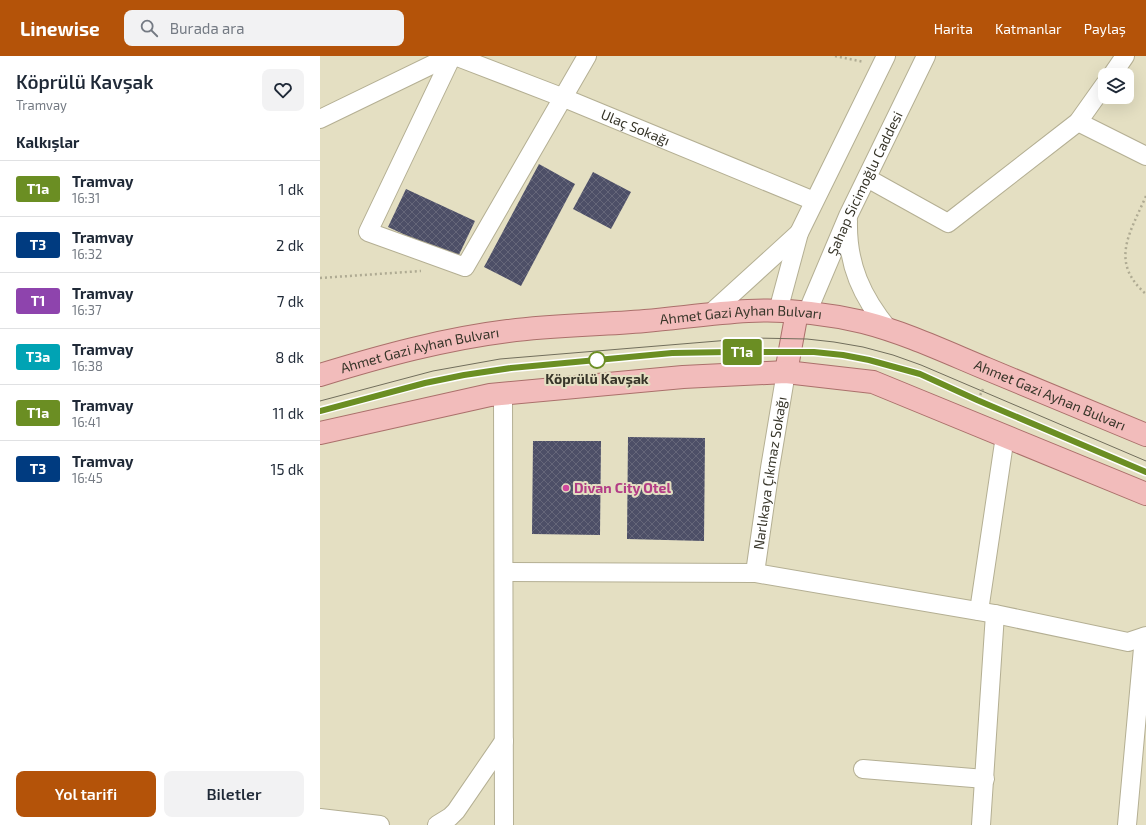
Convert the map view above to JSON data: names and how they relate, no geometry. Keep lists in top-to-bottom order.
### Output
{
  "streets": {
    "main road": ["Ahmet Gazi Ayhan Bulvarı"],
    "street": ["Ulaç Sokağı", "Şahap Sicimoğlu Caddesi", "Narlıkaya Çıkmaz Sokağı"]
  },
  "crossings": [
    ["Şahap Sicimoğlu Caddesi", "Ahmet Gazi Ayhan Bulvarı"]
  ],
  "places": ["Köprülü Kavşak", "Divan City Otel"],
  "lines": ["tram line T1a"],
  "page": {
    "header": "Linewise",
    "search": "Burada ara",
    "nav": ["Harita", "Katmanlar", "Paylaş"],
    "heading": [
      ["Köprülü Kavşak", "Tramvay"],
      "Kalkışlar"
    ],
    "on_map": "T1a",
    "list": [
      {
        "mark": "T1a",
        "name": "Tramvay",
        "note": "16:31",
        "value": "1 dk"
      },
      {
        "mark": "T3",
        "name": "Tramvay",
        "note": "16:32",
        "value": "2 dk"
      },
      {
        "mark": "T1",
        "name": "Tramvay",
        "note": "16:37",
        "value": "7 dk"
      },
      {
        "mark": "T3a",
        "name": "Tramvay",
        "note": "16:38",
        "value": "8 dk"
      },
      {
        "mark": "T1a",
        "name": "Tramvay",
        "note": "16:41",
        "value": "11 dk"
      },
      {
        "mark": "T3",
        "name": "Tramvay",
        "note": "16:45",
        "value": "15 dk"
      }
    ],
    "buttons": ["Yol tarifi", "Biletler"]
  }
}
